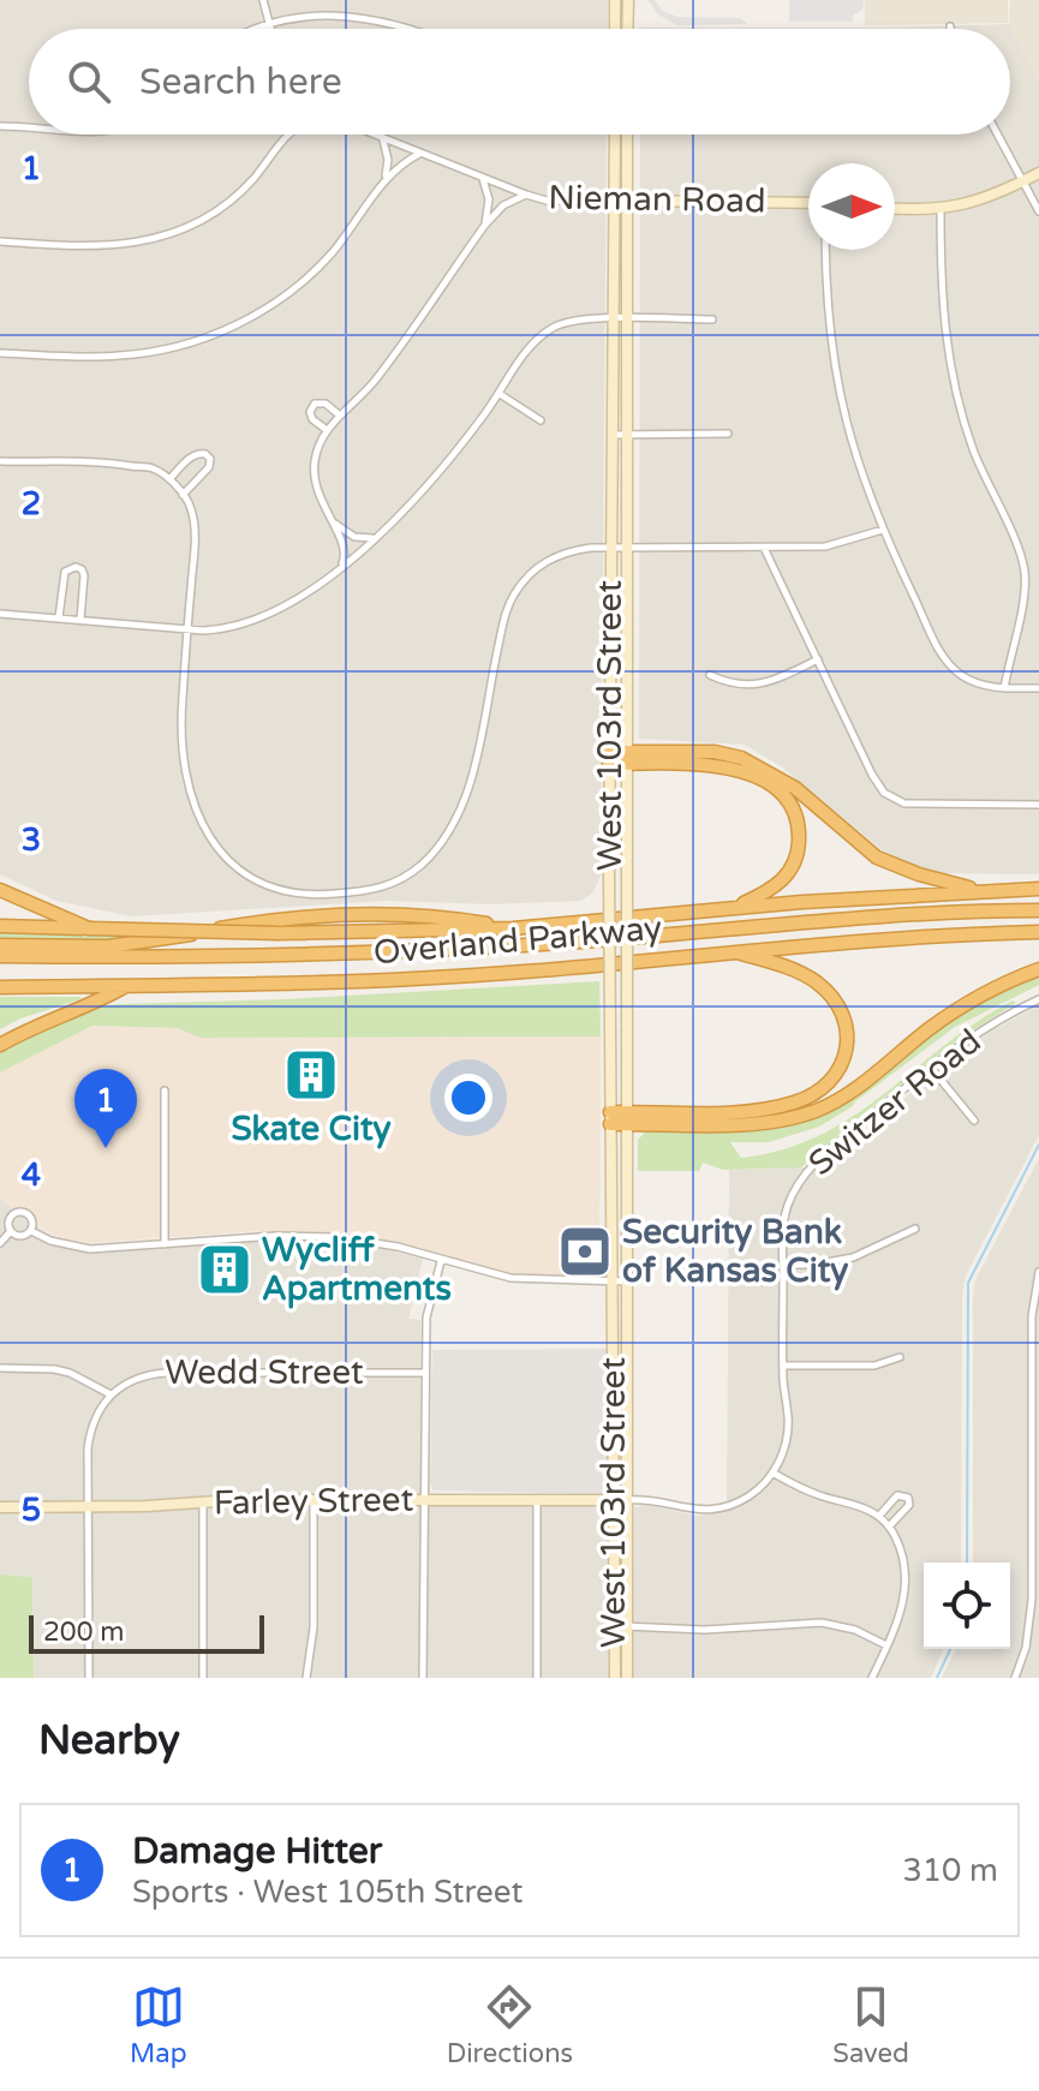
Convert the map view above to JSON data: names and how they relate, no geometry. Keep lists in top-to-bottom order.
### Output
{
  "streets": {
    "highway": ["Overland Parkway"],
    "main road": ["Nieman Road", "West 103rd Street", "Farley Street"],
    "street": ["Switzer Road", "Wedd Street"]
  },
  "crossings": [
    ["Nieman Road", "West 103rd Street"],
    ["West 103rd Street", "Farley Street"]
  ],
  "places": {
    "building": ["Skate City", "Wycliff Apartments"],
    "bank": ["Security Bank of Kansas City"]
  },
  "scale_bar": "200 m",
  "north": "right",
  "page": {
    "search": "Search here",
    "pins": "1",
    "scale": "200 m",
    "heading": "Nearby",
    "list": [
      {
        "mark": "1",
        "name": "Damage Hitter",
        "note": "Sports · West 105th Street",
        "value": "310 m"
      }
    ],
    "nav": ["Map", "Directions", "Saved"]
  },
  "grid": {
    "rows": [
      "1",
      "2",
      "3",
      "4",
      "5"
    ]
  }
}
